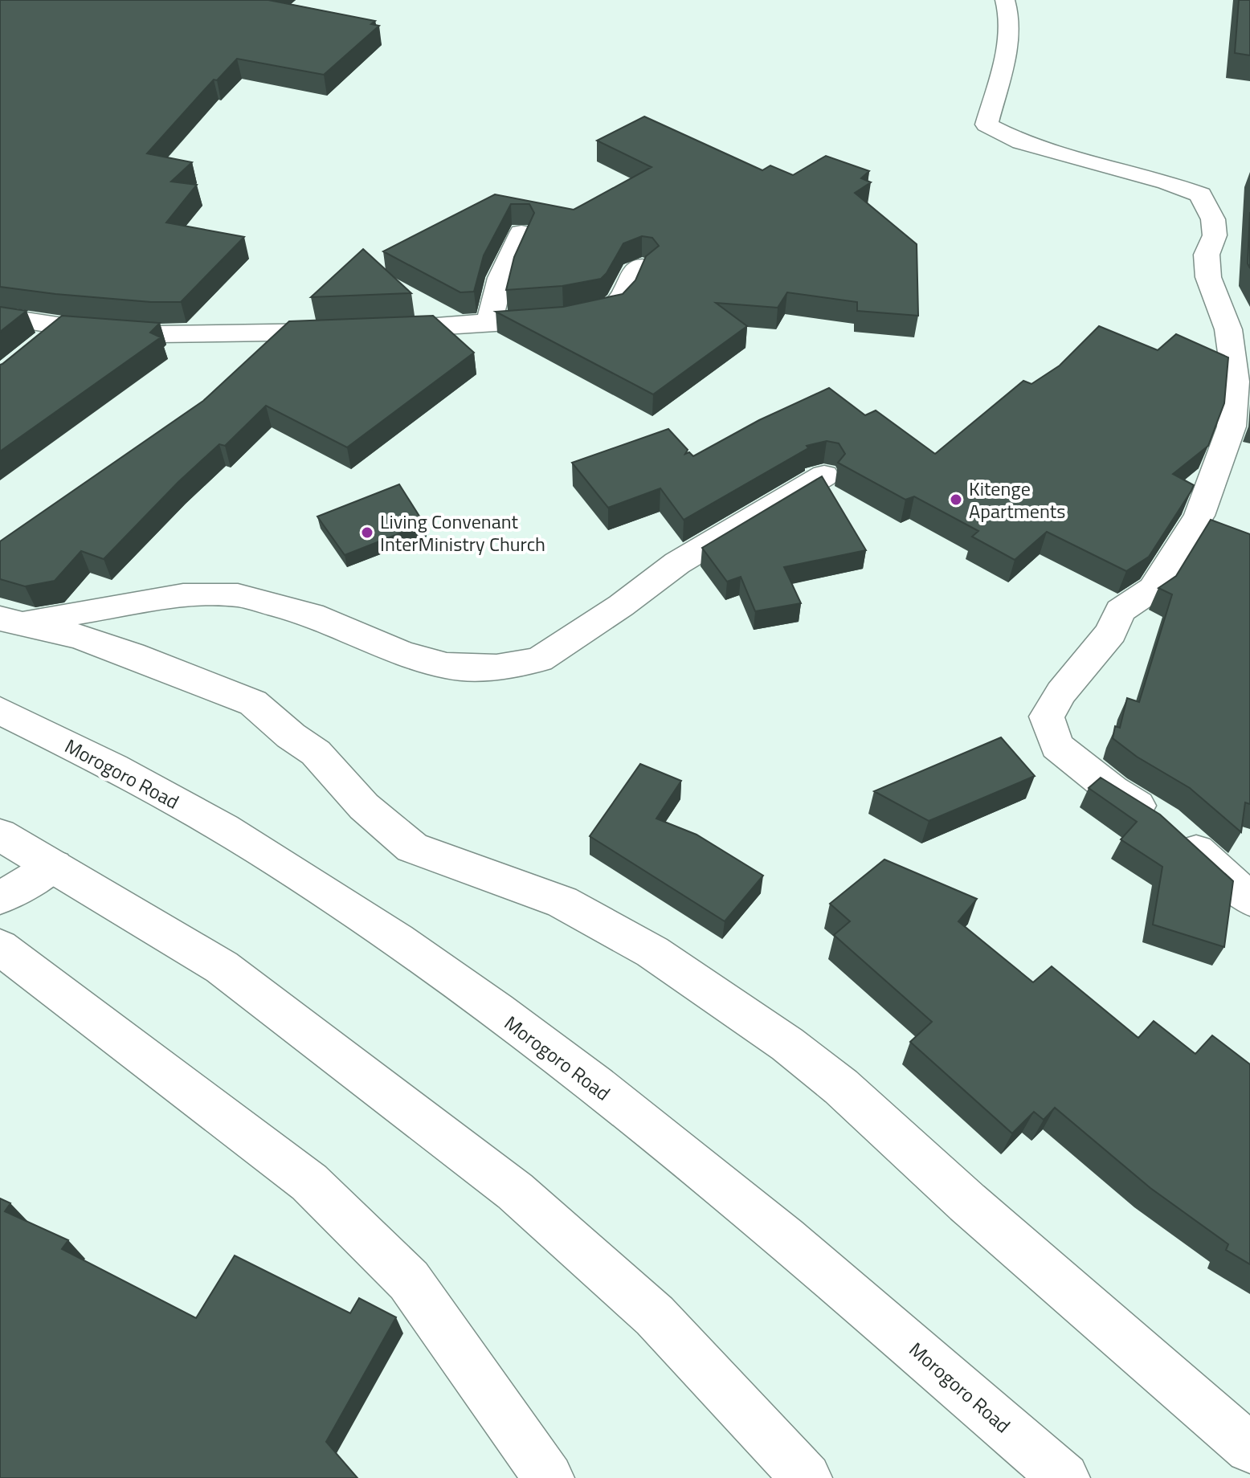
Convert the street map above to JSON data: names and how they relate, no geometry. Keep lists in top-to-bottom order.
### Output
{
  "streets": {
    "main road": ["Morogoro Road"]
  },
  "places": ["Kitenge Apartments", "Living Convenant InterMinistry Church"]
}
